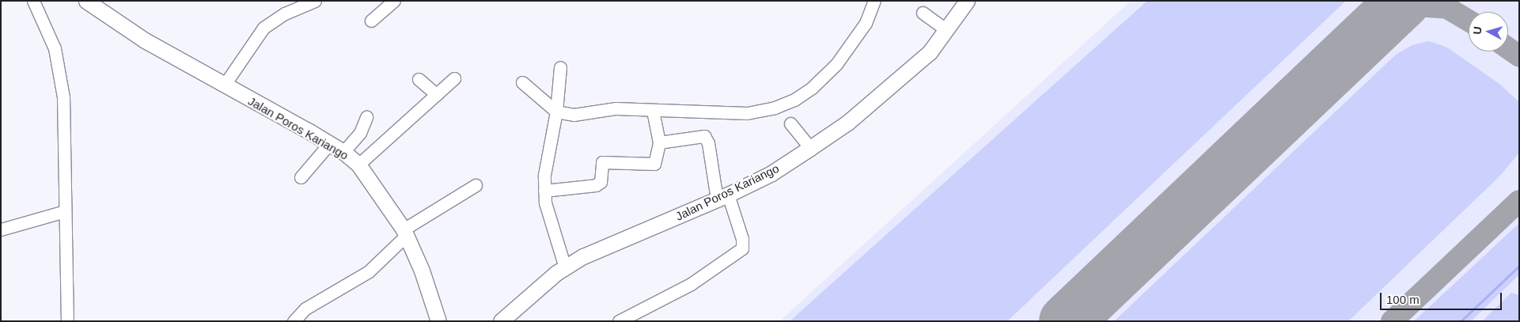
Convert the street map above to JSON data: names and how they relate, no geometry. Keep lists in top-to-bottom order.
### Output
{
  "streets": {
    "main road": ["Jalan Poros Kariango"]
  },
  "scale_bar": "100 m",
  "north": "left"
}
